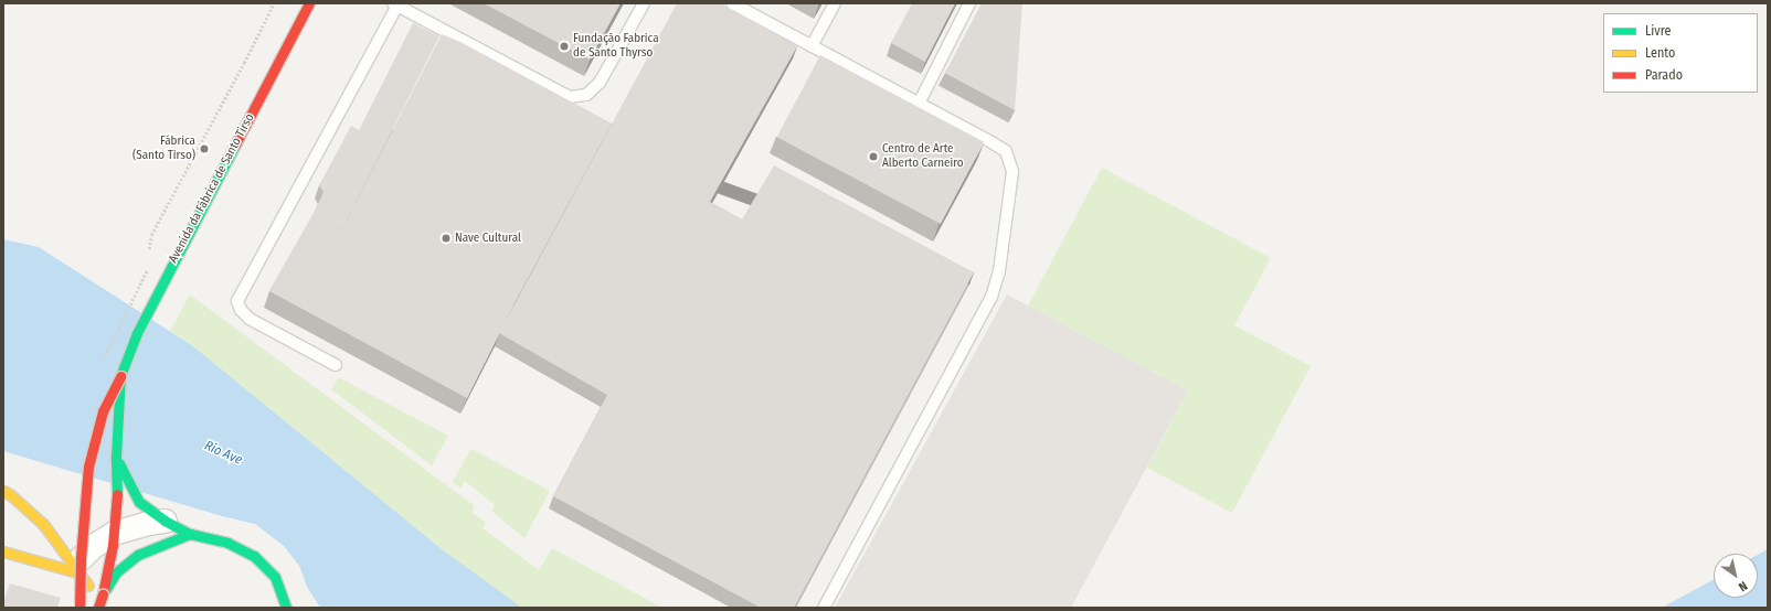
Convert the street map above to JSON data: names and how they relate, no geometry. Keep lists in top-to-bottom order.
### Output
{
  "streets": {
    "street": ["Avenida da Fábrica de Santo Tirso"]
  },
  "water": ["Rio Ave"],
  "places": [
    "Fundação Fabrica de Santo Thyrso",
    "Fábrica (Santo Tirso)",
    "Centro de Arte Alberto Carneiro",
    "Nave Cultural"
  ],
  "legend": ["Livre", "Lento", "Parado"],
  "north": "bottom right"
}
